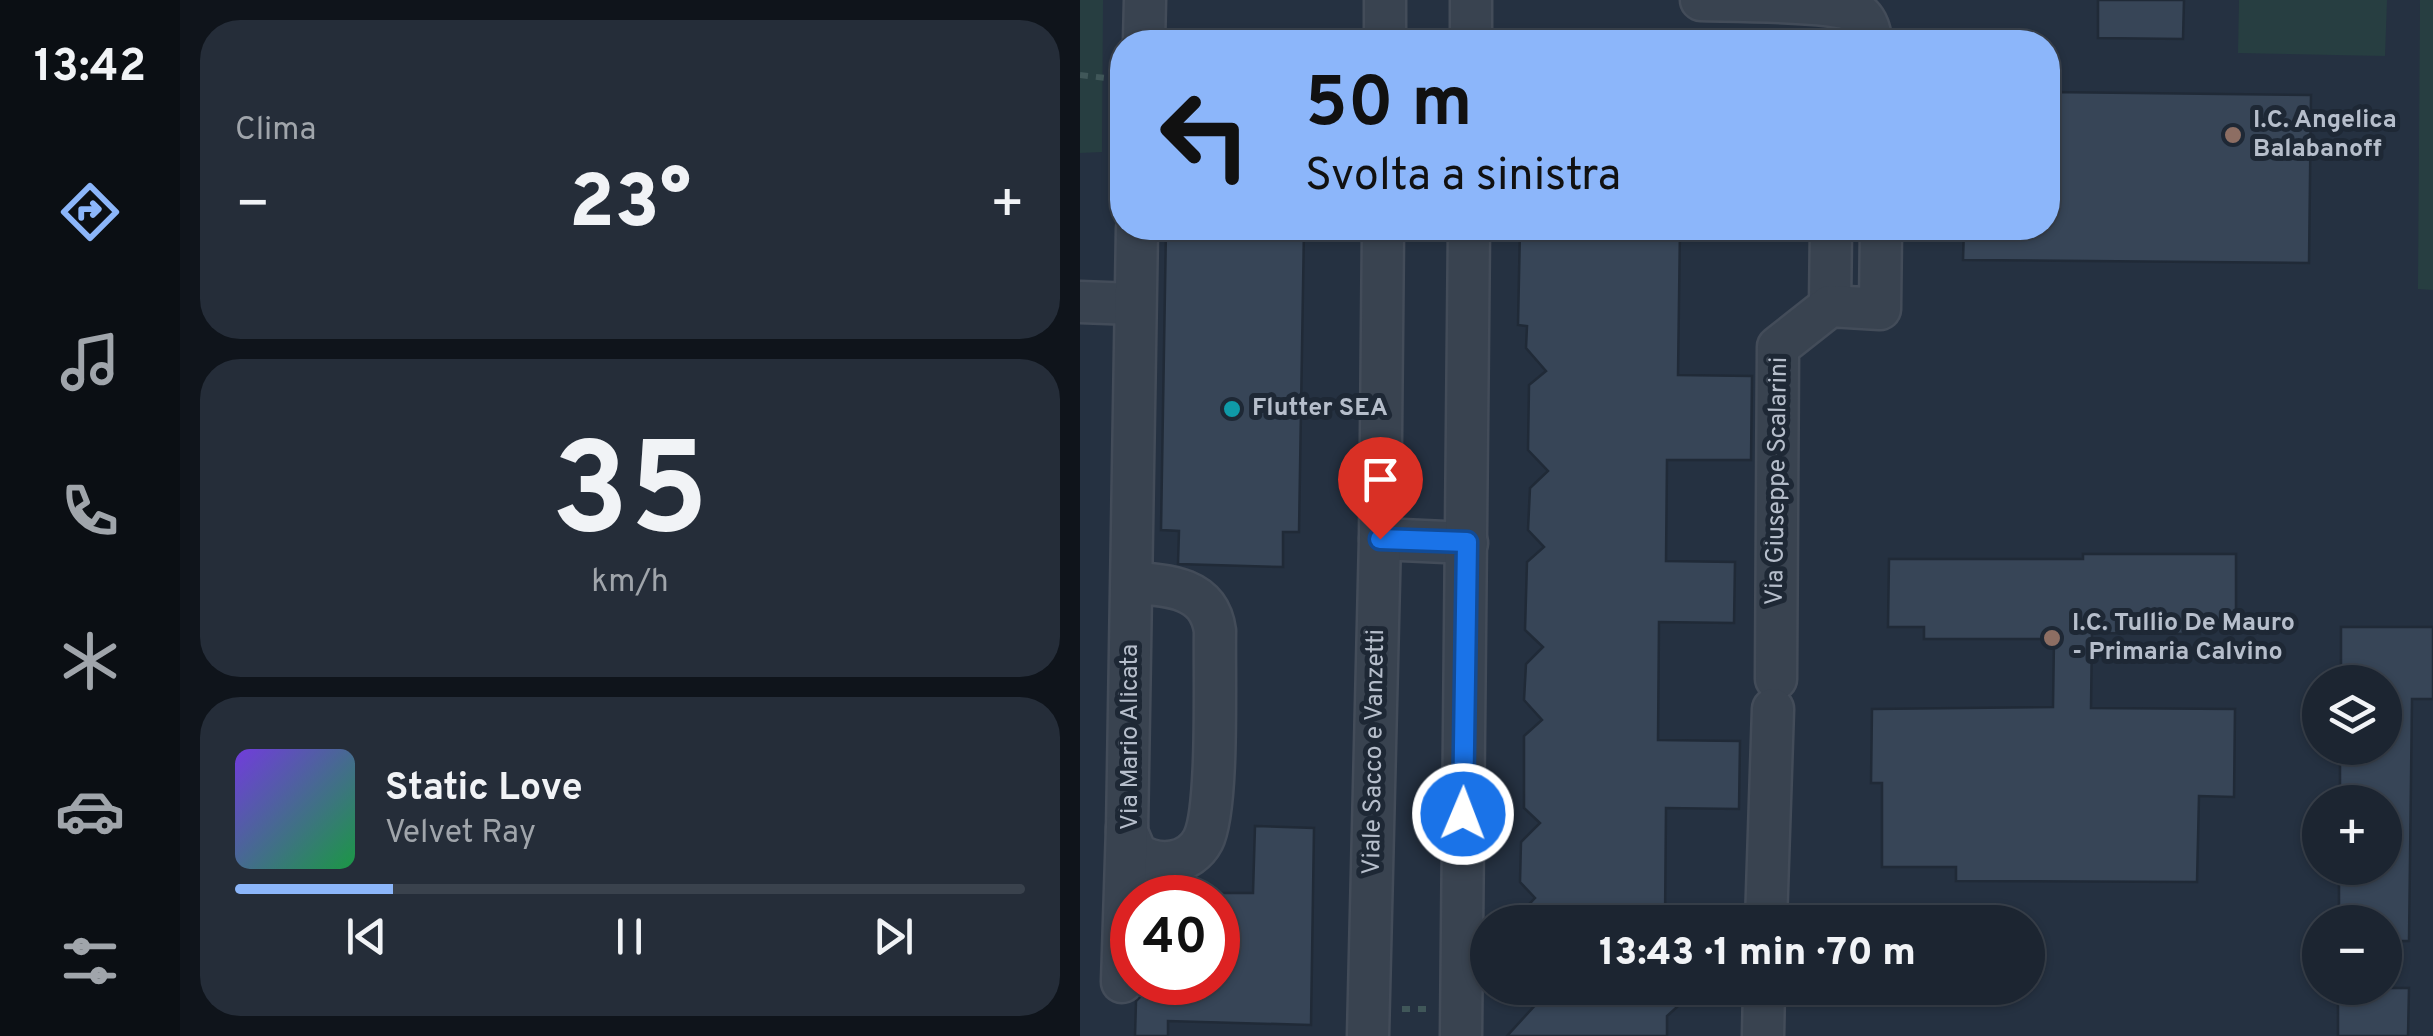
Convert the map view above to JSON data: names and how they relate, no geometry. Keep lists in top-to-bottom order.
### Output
{
  "streets": {
    "street": ["Via Giuseppe Scalarini", "Via Mario Alicata", "Viale Sacco e Vanzetti"]
  },
  "places": ["I.C. Angelica Balabanoff", "Flutter SEA", "I.C. Tullio De Mauro - Primaria Calvino"],
  "page": {
    "tabs": "13:42",
    "tile": [
      "Clima",
      ["35", "km/h"]
    ],
    "turn": ["50 m", "Svolta a sinistra"],
    "heat": ["−", "23°", "+"],
    "map_buttons": ["+", "−"],
    "song": ["Static Love", "Velvet Ray"],
    "limit": "40",
    "trip": "13:43 · 1 min · 70 m"
  }
}
